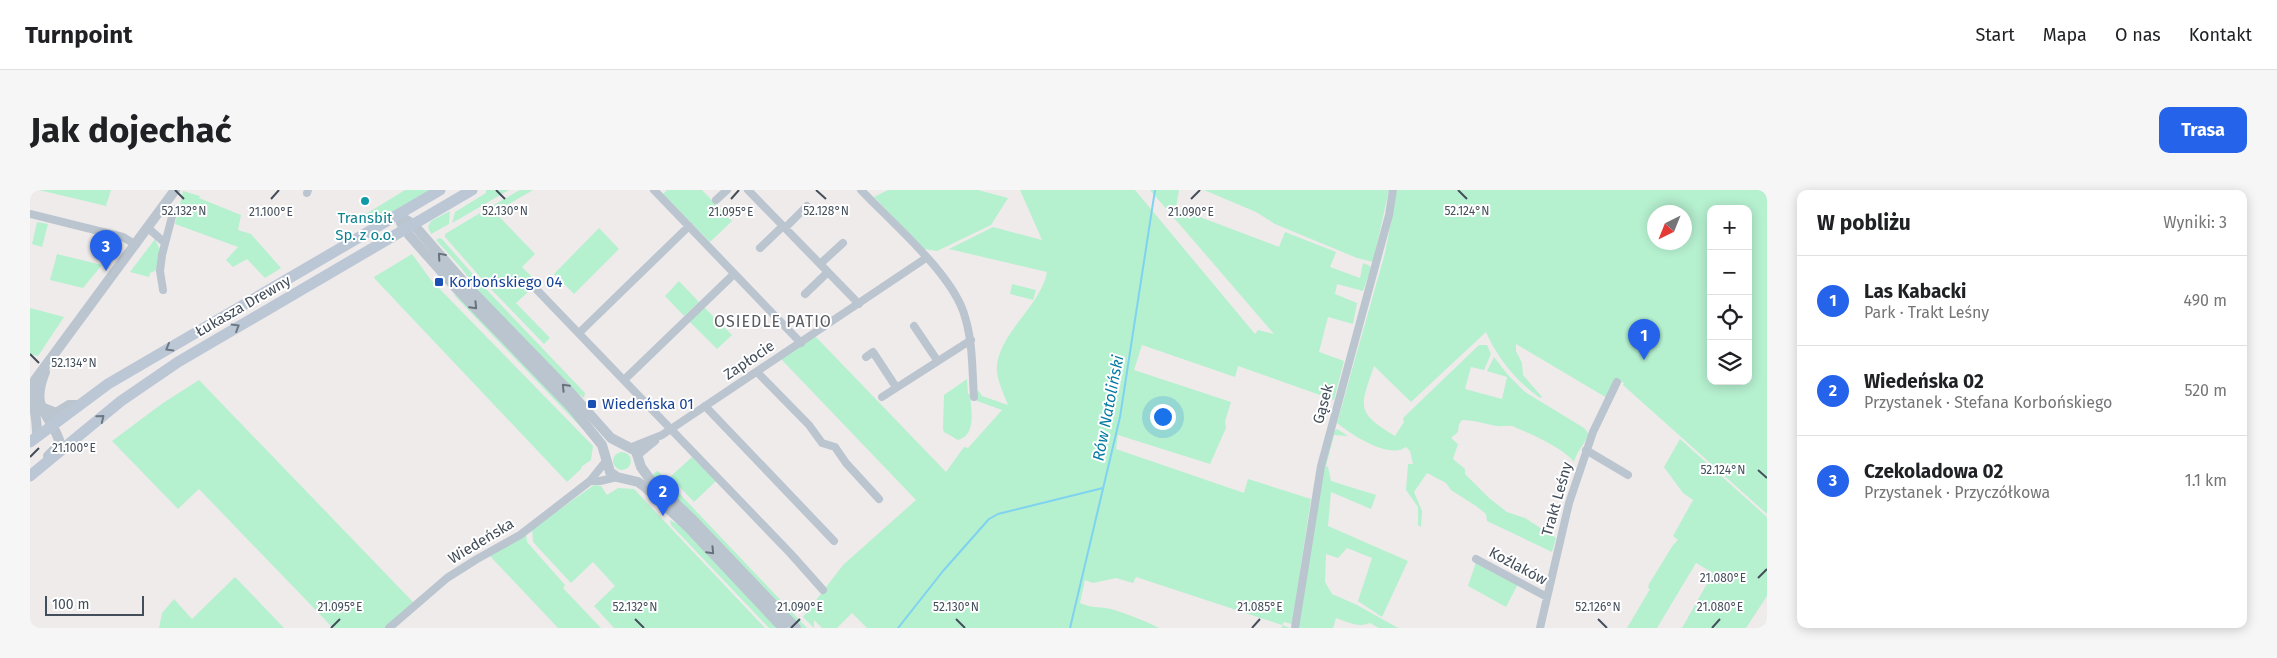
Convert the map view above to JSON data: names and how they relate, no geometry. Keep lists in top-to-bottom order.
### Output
{
  "streets": {
    "main road": ["Łukasza Drewny"],
    "street": [
      "Zapłocie",
      "Gąsek",
      "Trakt Leśny",
      "Wiedeńska",
      "Koźlaków"
    ]
  },
  "crossings": [
    ["Zapłocie", "Wiedeńska"],
    ["Trakt Leśny", "Koźlaków"]
  ],
  "districts": ["OSIEDLE PATIO"],
  "water": ["Rów Natoliński"],
  "places": {
    "other": ["Transbit Sp. z o.o."],
    "transit": ["Korbońskiego 04", "Wiedeńska 01"]
  },
  "scale_bar": "100 m",
  "north": "bottom left",
  "page": {
    "header": "Turnpoint",
    "nav": [
      "Start",
      "Mapa",
      "O nas",
      "Kontakt"
    ],
    "buttons": "Trasa",
    "title": "Jak dojechać",
    "heading": ["W pobliżu", "Wyniki: 3"],
    "map_buttons": ["+", "−"],
    "pins": ["3", "1", "2"],
    "list": [
      {
        "mark": "1",
        "name": "Las Kabacki",
        "note": "Park · Trakt Leśny",
        "value": "490 m"
      },
      {
        "mark": "2",
        "name": "Wiedeńska 02",
        "note": "Przystanek · Stefana Korbońskiego",
        "value": "520 m"
      },
      {
        "mark": "3",
        "name": "Czekoladowa 02",
        "note": "Przystanek · Przyczółkowa",
        "value": "1.1 km"
      }
    ],
    "scale": "100 m"
  },
  "coordinates": [
    "52.132°N",
    "52.130°N",
    "52.128°N",
    "52.124°N",
    "21.100°E",
    "21.095°E",
    "21.090°E",
    "52.134°N",
    "21.080°E",
    "21.085°E",
    "52.126°N"
  ]
}
